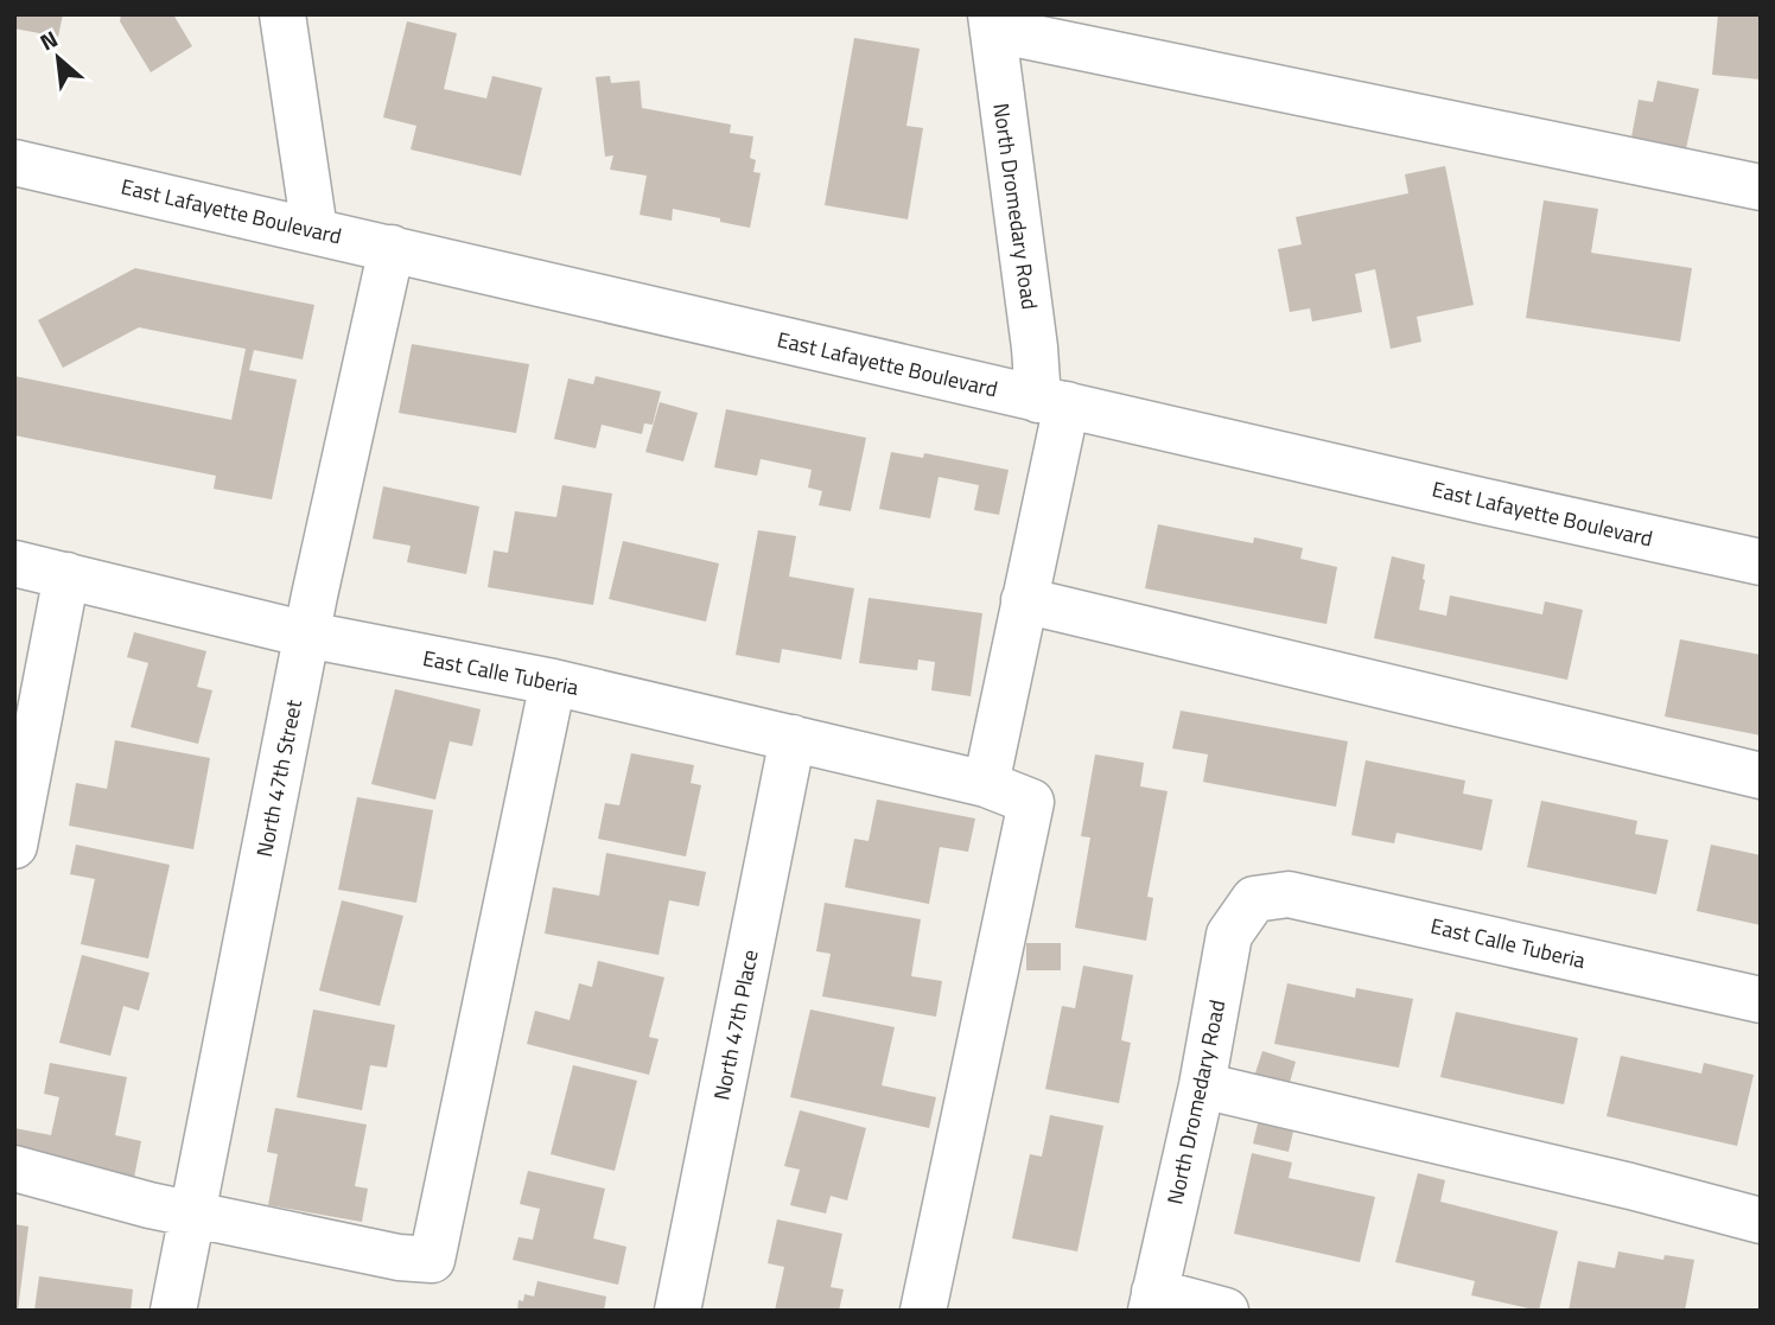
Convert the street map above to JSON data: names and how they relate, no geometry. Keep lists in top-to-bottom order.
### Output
{
  "streets": {
    "street": [
      "North Dromedary Road",
      "East Lafayette Boulevard",
      "East Calle Tuberia",
      "North 47th Street",
      "North 47th Place"
    ]
  },
  "crossings": [
    ["North Dromedary Road", "East Lafayette Boulevard"],
    ["North Dromedary Road", "East Calle Tuberia"],
    ["East Lafayette Boulevard", "North 47th Street"],
    ["East Calle Tuberia", "North 47th Street"],
    ["East Calle Tuberia", "North 47th Place"]
  ],
  "north": "top left"
}
